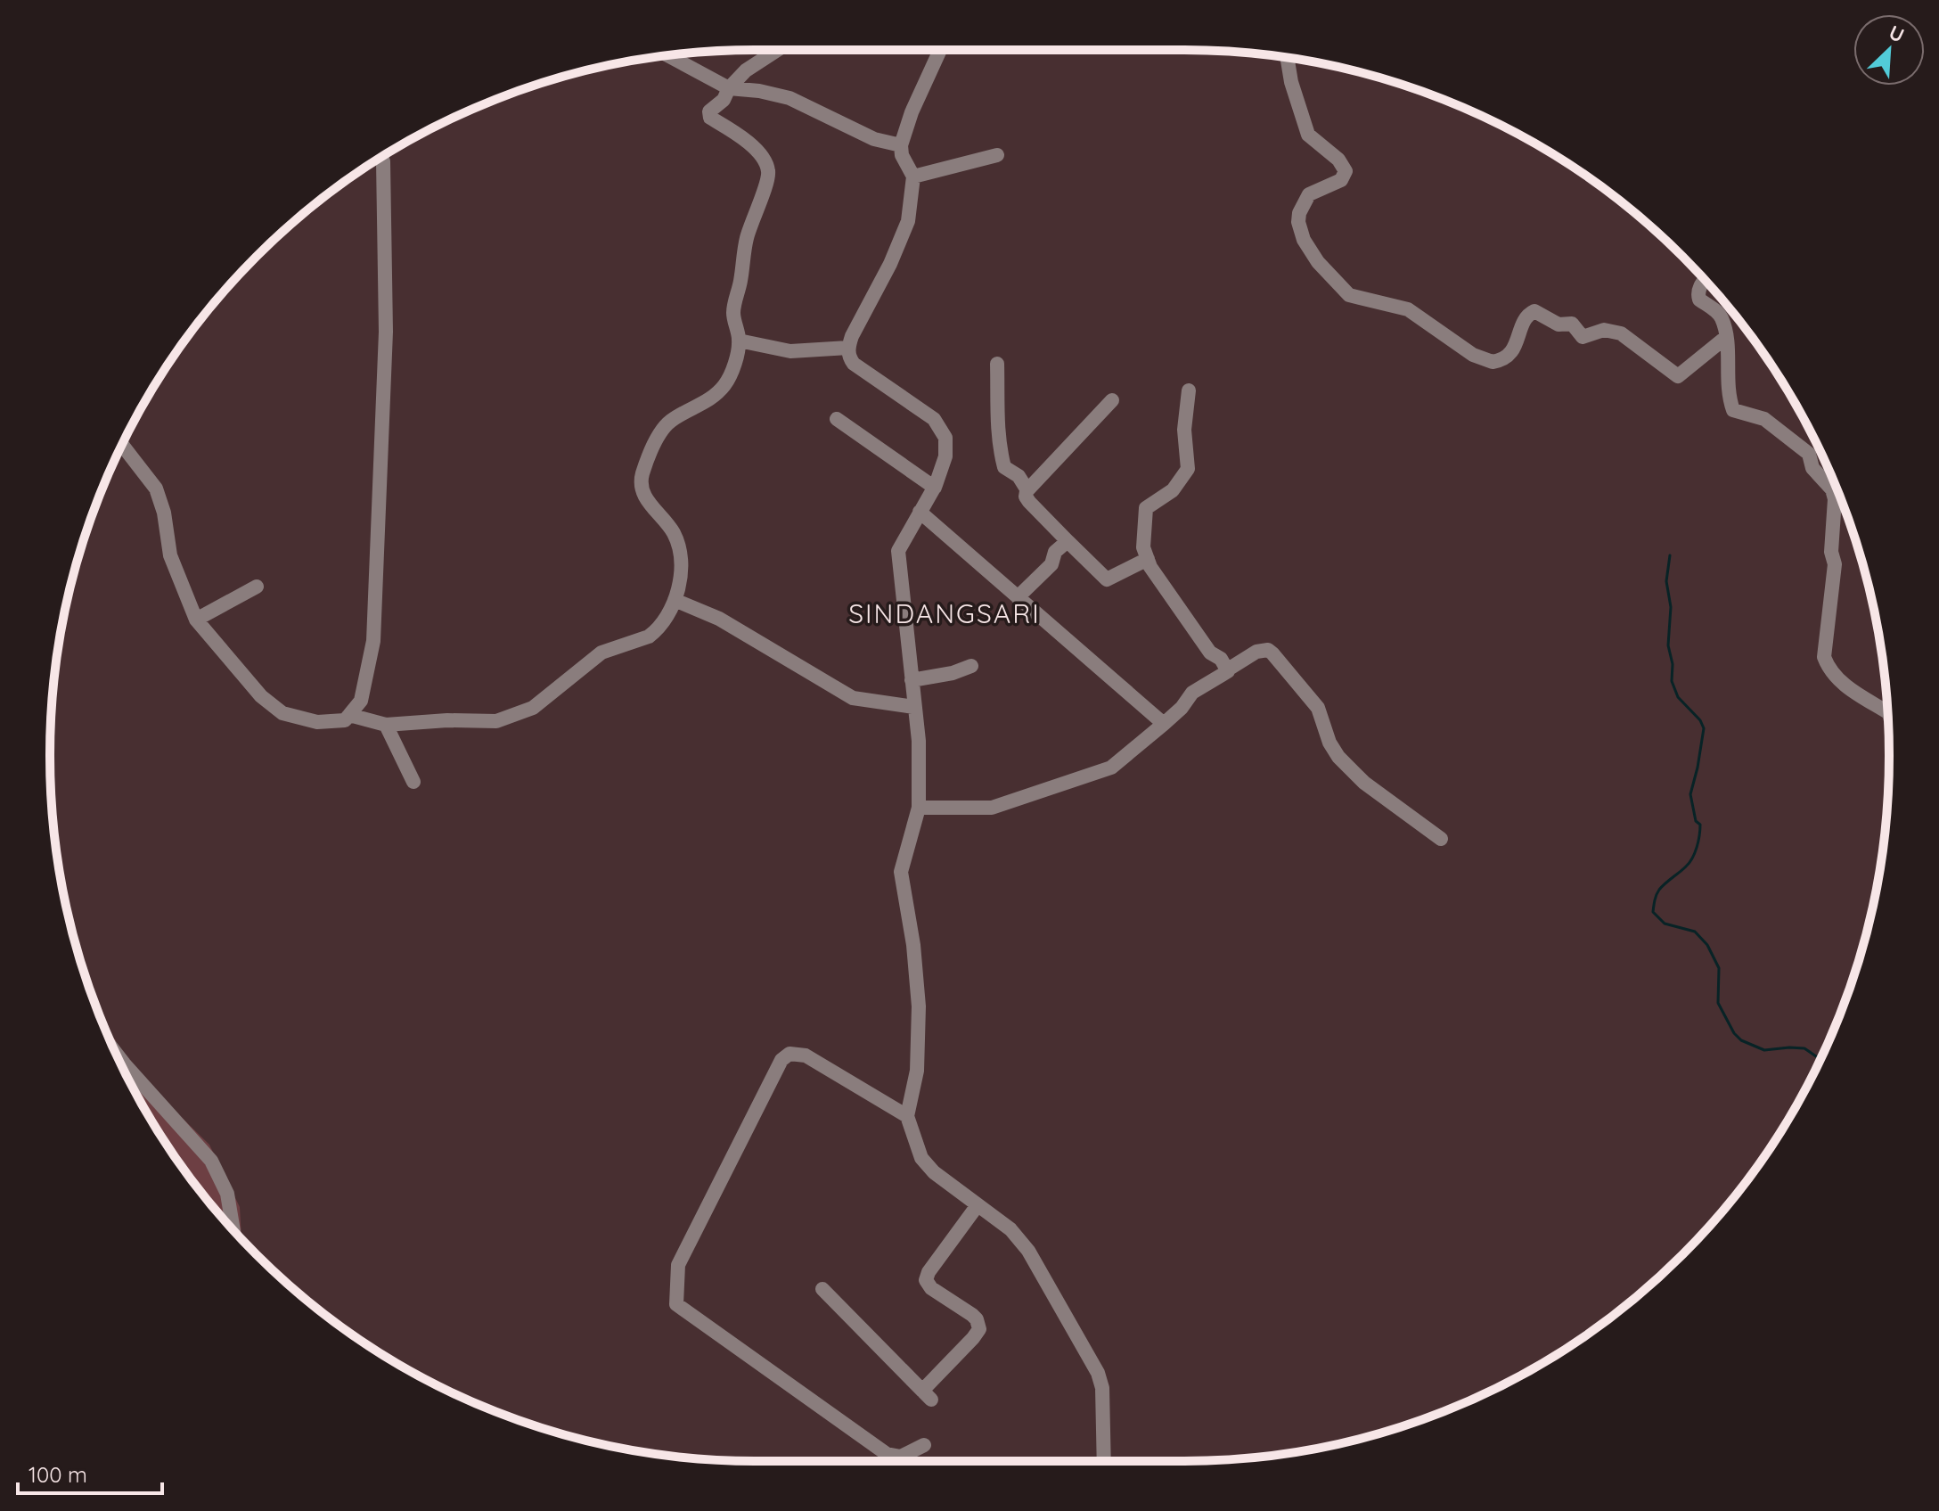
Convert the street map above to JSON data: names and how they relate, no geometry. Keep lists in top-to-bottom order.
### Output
{
  "districts": ["SINDANGSARI"],
  "scale_bar": "100 m",
  "north": "top right"
}
